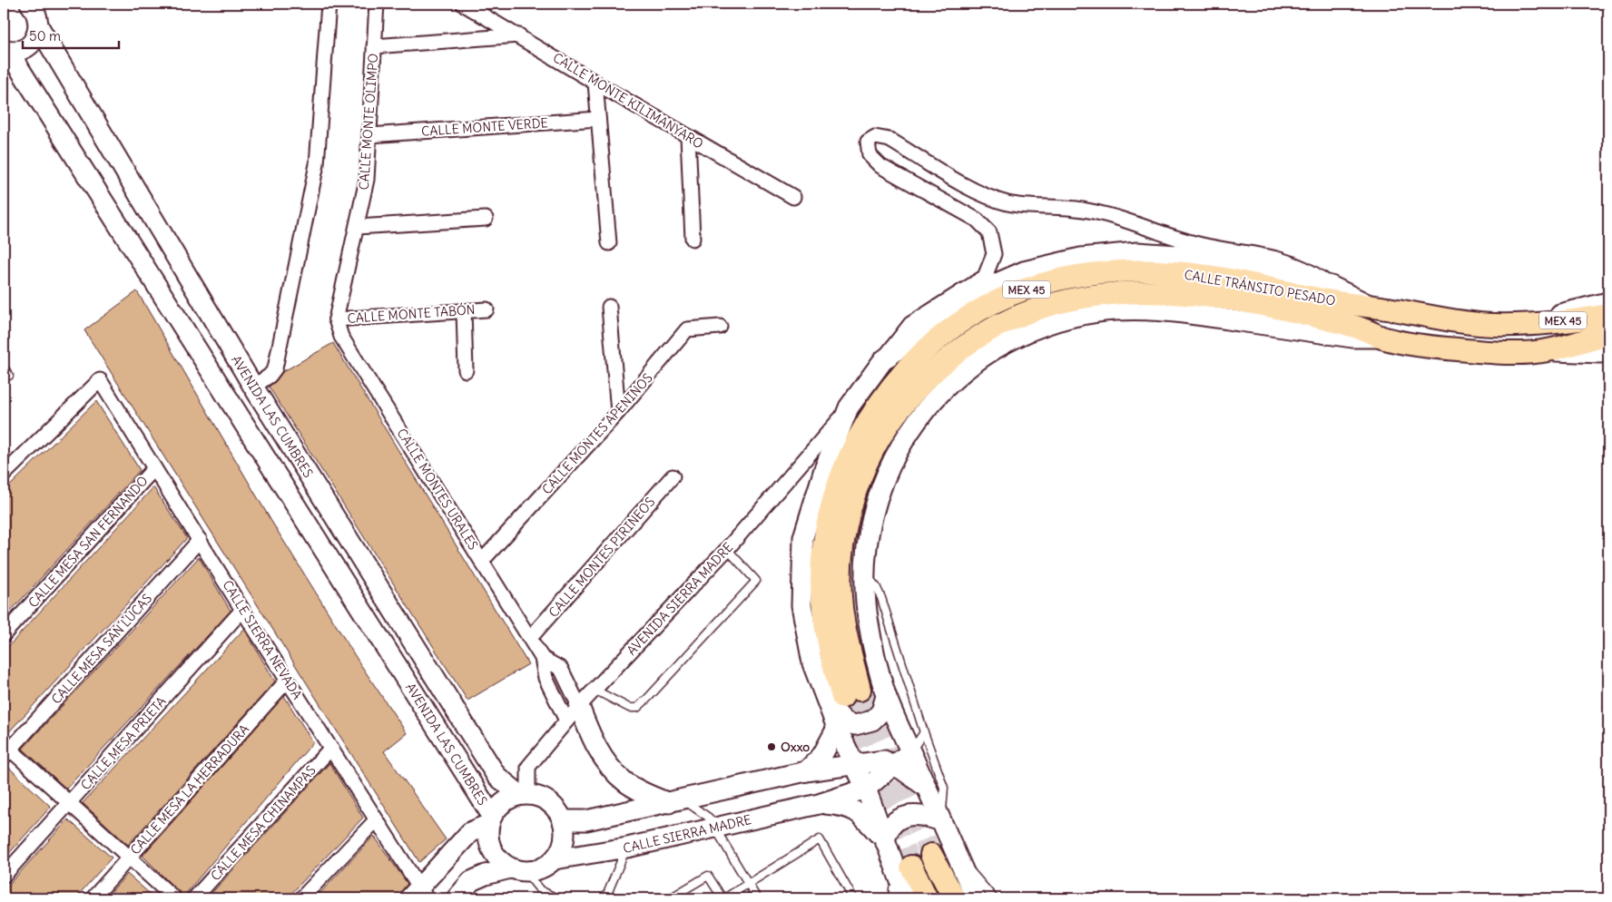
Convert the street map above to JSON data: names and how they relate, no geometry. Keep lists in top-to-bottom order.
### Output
{
  "streets": {
    "main road": ["CALLE TRÁNSITO PESADO", "MEX 45"],
    "street": [
      "CALLE MONTE KILIMANYARO",
      "CALLE MONTE OLIMPO",
      "CALLE MONTE VERDE",
      "CALLE MONTE TABÓN",
      "AVENIDA LAS CUMBRES",
      "CALLE MONTES APENINOS",
      "CALLE MONTES URALES",
      "CALLE MESA SAN FERNANDO",
      "CALLE MONTES PIRINEOS",
      "AVENIDA SIERRA MADRE",
      "CALLE SIERRA NEVADA",
      "CALLE MESA SAN LUCAS",
      "CALLE MESA PRIETA",
      "CALLE MESA LA HERRADURA",
      "CALLE MESA CHINAMPAS",
      "CALLE SIERRA MADRE"
    ]
  },
  "crossings": [
    ["CALLE MONTE OLIMPO", "CALLE MONTE VERDE"],
    ["CALLE MONTE OLIMPO", "CALLE MONTE TABÓN"],
    ["CALLE MONTE OLIMPO", "CALLE MONTES URALES"],
    ["CALLE MONTE TABÓN", "CALLE MONTES URALES"],
    ["AVENIDA LAS CUMBRES", "AVENIDA SIERRA MADRE"],
    ["AVENIDA LAS CUMBRES", "CALLE SIERRA MADRE"],
    ["CALLE MONTES APENINOS", "CALLE MONTES URALES"],
    ["CALLE MONTES URALES", "CALLE MONTES PIRINEOS"],
    ["CALLE MONTES URALES", "AVENIDA SIERRA MADRE"],
    ["CALLE MESA SAN FERNANDO", "CALLE SIERRA NEVADA"],
    ["AVENIDA SIERRA MADRE", "CALLE SIERRA MADRE"],
    ["CALLE SIERRA NEVADA", "CALLE MESA SAN LUCAS"],
    ["CALLE SIERRA NEVADA", "CALLE MESA PRIETA"],
    ["CALLE SIERRA NEVADA", "CALLE MESA LA HERRADURA"],
    ["CALLE SIERRA NEVADA", "CALLE MESA CHINAMPAS"]
  ],
  "places": ["Oxxo"],
  "scale_bar": "50 m"
}
